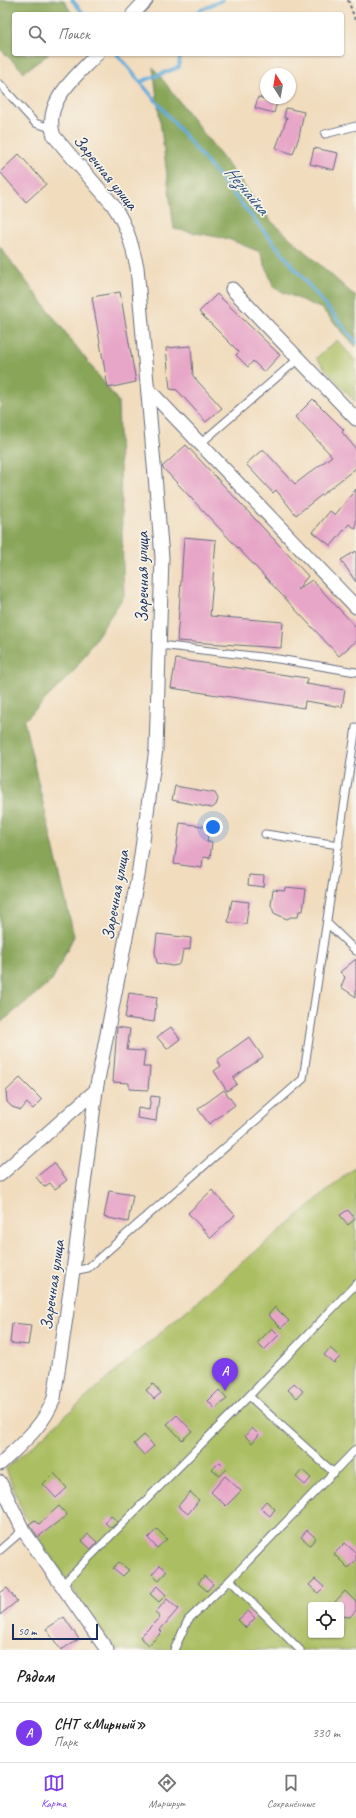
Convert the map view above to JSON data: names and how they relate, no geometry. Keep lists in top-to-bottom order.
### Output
{
  "streets": {
    "street": ["Заречная улица"]
  },
  "water": ["Незнайка"],
  "scale_bar": "50 m",
  "north": "top",
  "page": {
    "search": "Поиск",
    "pins": "A",
    "scale": "50 m",
    "heading": "Рядом",
    "list": [
      {
        "mark": "A",
        "name": "СНТ «Мирный»",
        "note": "Парк",
        "value": "330 m"
      }
    ],
    "nav": ["Карта", "Маршрут", "Сохранённые"]
  }
}
